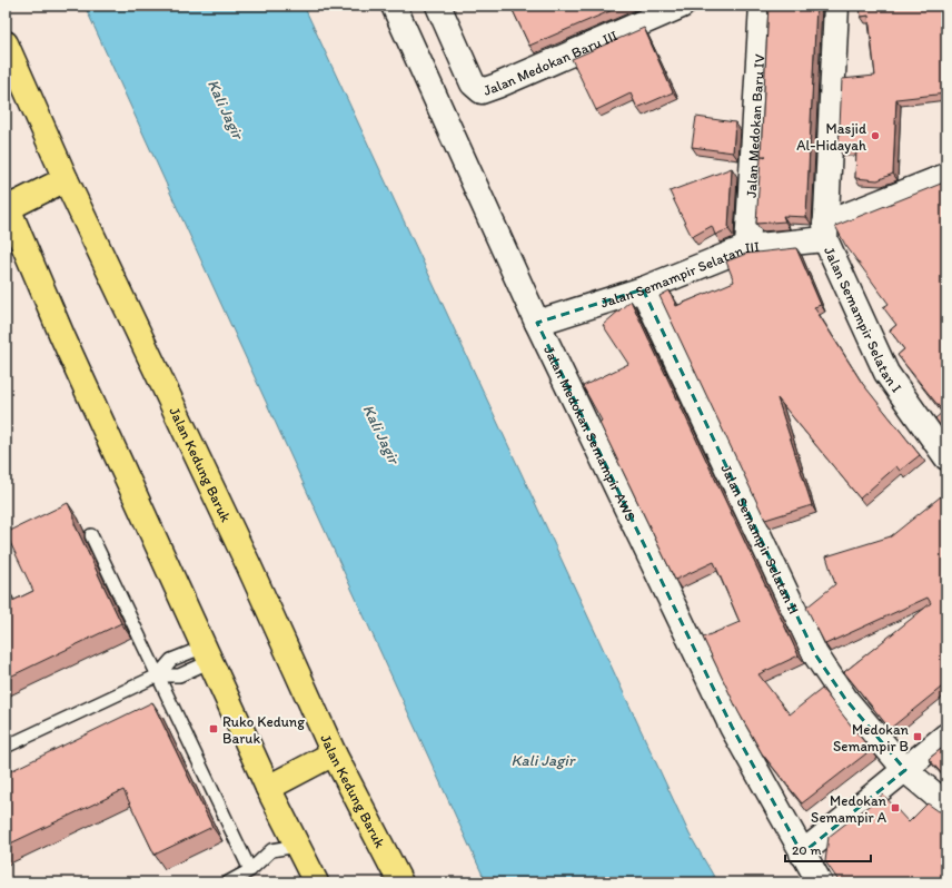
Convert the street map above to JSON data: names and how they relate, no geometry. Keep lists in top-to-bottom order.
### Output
{
  "streets": {
    "main road": ["Jalan Kedung Baruk"],
    "street": [
      "Jalan Medokan Baru III",
      "Jalan Medokan Baru IV",
      "Jalan Semampir Selatan III",
      "Jalan Semampir Selatan I",
      "Jalan Medokan Semampir AWS",
      "Jalan Semampir Selatan II"
    ]
  },
  "crossings": [
    ["Jalan Medokan Baru IV", "Jalan Semampir Selatan III"],
    ["Jalan Semampir Selatan III", "Jalan Semampir Selatan I"],
    ["Jalan Semampir Selatan III", "Jalan Medokan Semampir AWS"],
    ["Jalan Semampir Selatan III", "Jalan Semampir Selatan II"]
  ],
  "water": ["Kali Jagir"],
  "places": {
    "other": ["Masjid Al-Hidayah"],
    "transit": ["Ruko Kedung Baruk", "Medokan Semampir B", "Medokan Semampir A"]
  },
  "scale_bar": "20 m"
}
